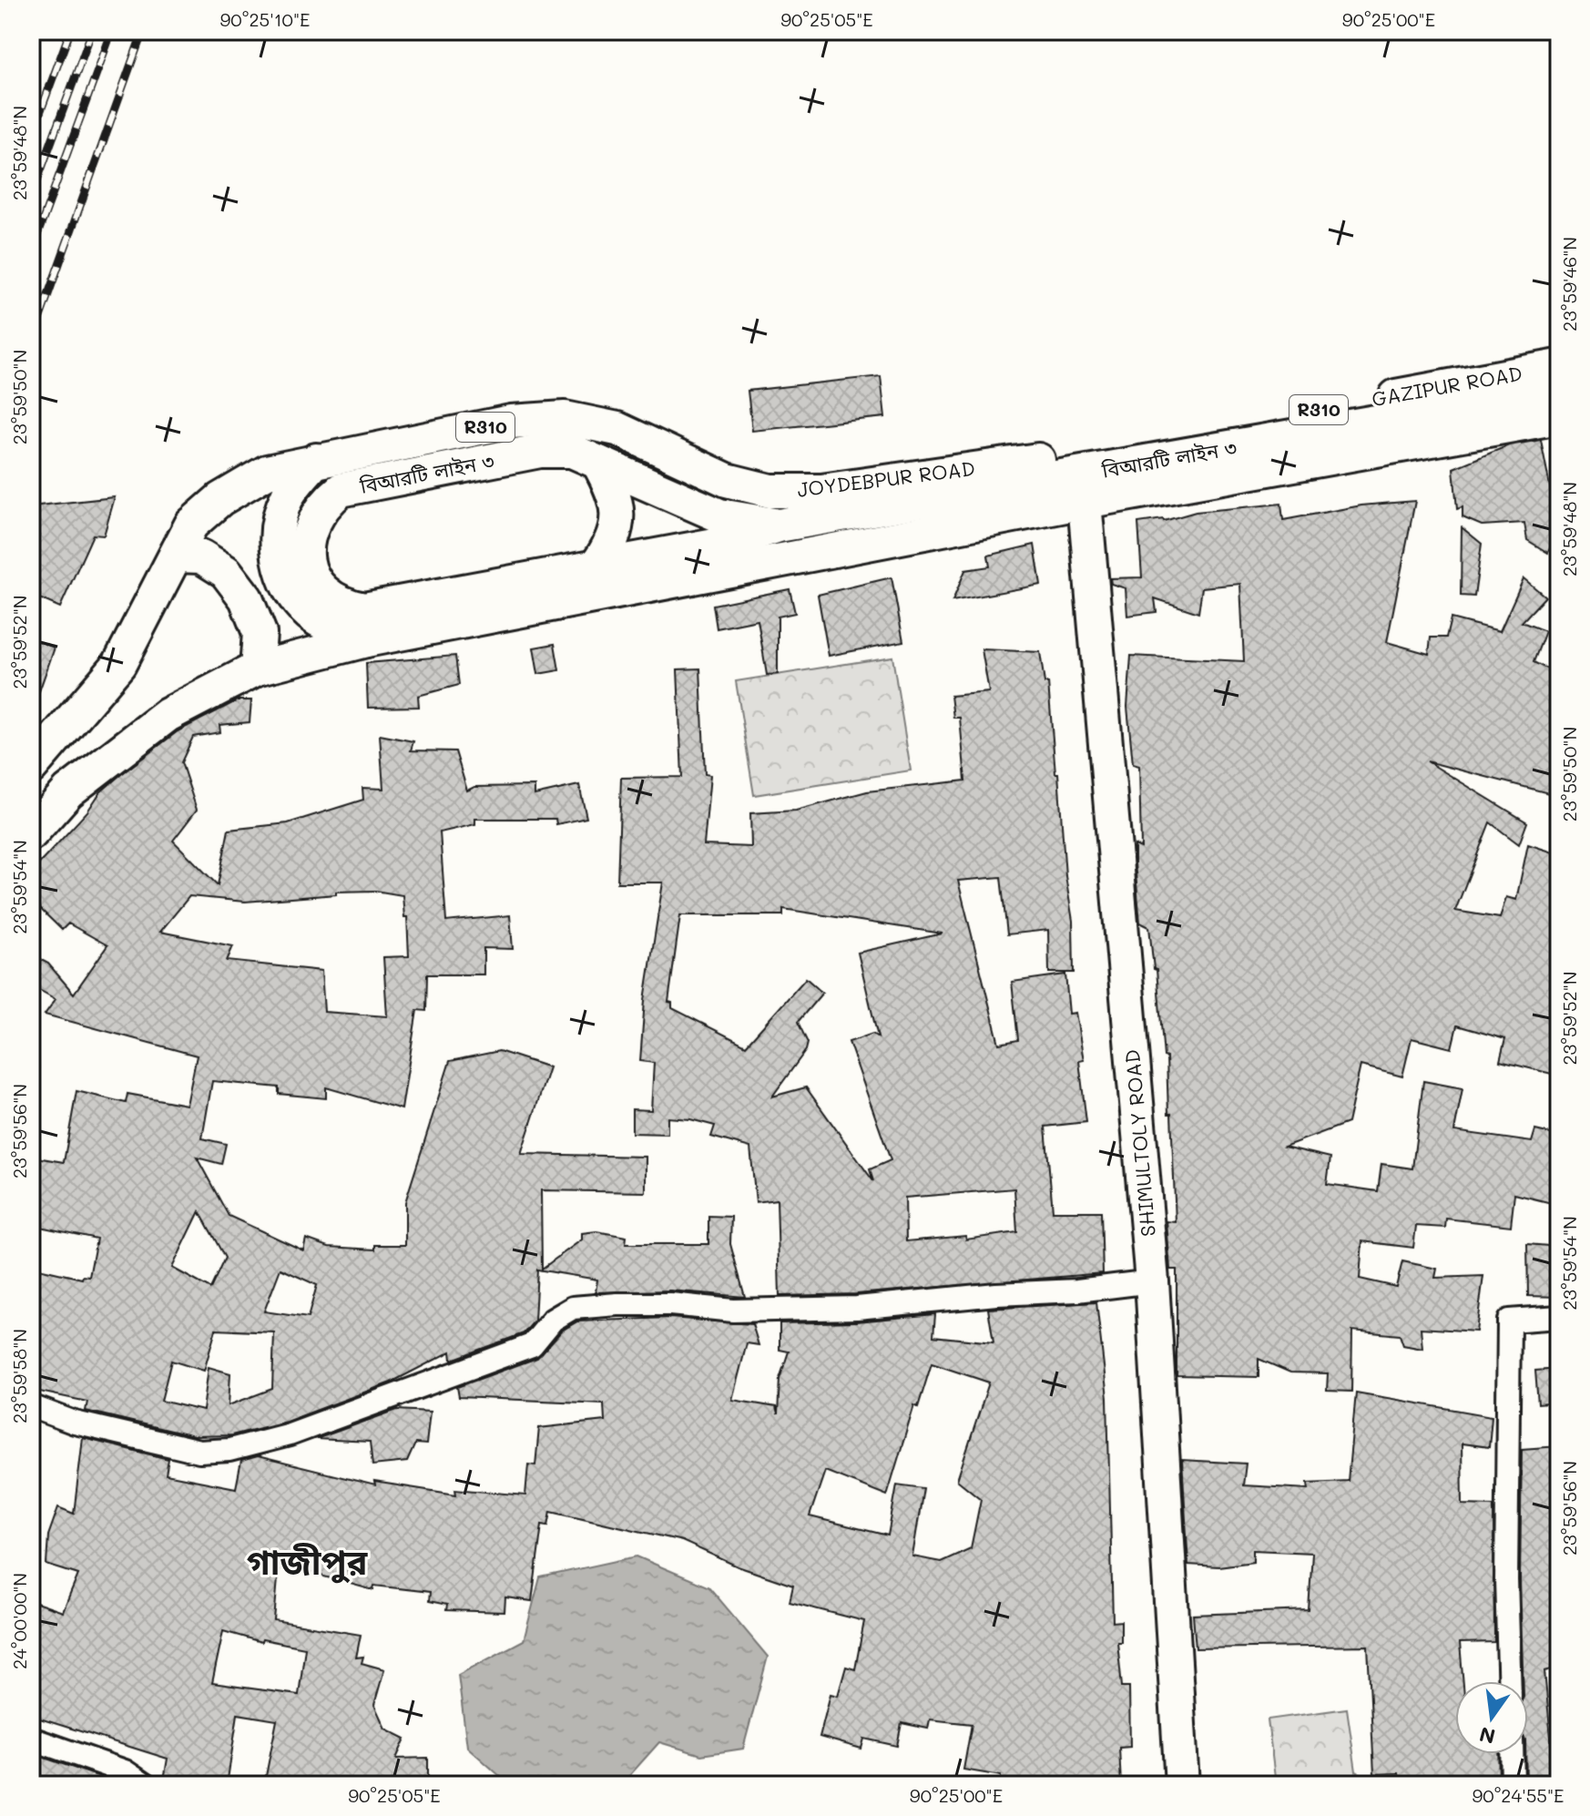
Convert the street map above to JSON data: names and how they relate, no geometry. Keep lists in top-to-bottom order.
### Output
{
  "streets": {
    "main road": [
      "GAZIPUR ROAD",
      "R310",
      "বিআরটি লাইন ৩",
      "JOYDEBPUR ROAD",
      "SHIMULTOLY ROAD"
    ]
  },
  "crossings": [
    ["GAZIPUR ROAD", "R310"],
    ["GAZIPUR ROAD", "বিআরটি লাইন ৩"],
    ["GAZIPUR ROAD", "JOYDEBPUR ROAD"],
    ["GAZIPUR ROAD", "SHIMULTOLY ROAD"],
    ["R310", "বিআরটি লাইন ৩"],
    ["R310", "JOYDEBPUR ROAD"],
    ["R310", "SHIMULTOLY ROAD"],
    ["বিআরটি লাইন ৩", "JOYDEBPUR ROAD"],
    ["বিআরটি লাইন ৩", "SHIMULTOLY ROAD"],
    ["JOYDEBPUR ROAD", "SHIMULTOLY ROAD"]
  ],
  "districts": ["গাজীপুর"],
  "north": "bottom",
  "coordinates": [
    "90°25'10\"E",
    "90°25'05\"E",
    "90°25'00\"E",
    "23°59'48\"N",
    "23°59'46\"N",
    "23°59'50\"N",
    "23°59'52\"N",
    "23°59'54\"N",
    "23°59'56\"N",
    "23°59'58\"N",
    "24°00'00\"N",
    "90°24'55\"E"
  ]
}
